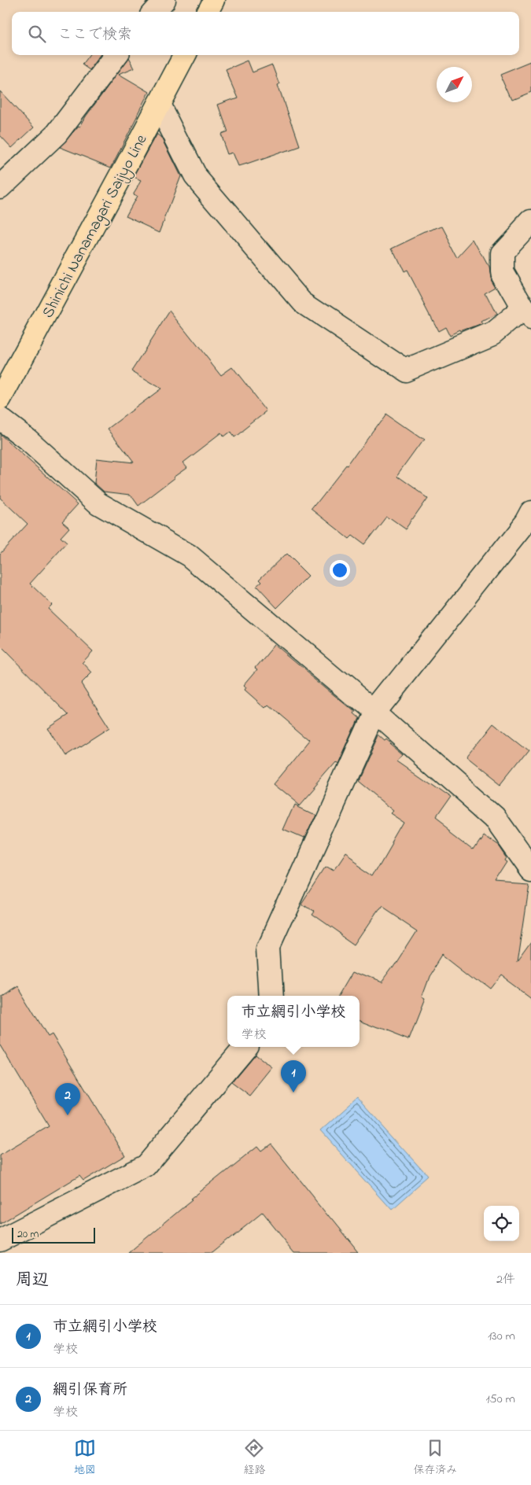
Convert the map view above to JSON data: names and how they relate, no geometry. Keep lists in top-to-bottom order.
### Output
{
  "streets": {
    "main road": ["Shinichi Nanamagari Saijyo Line"]
  },
  "scale_bar": "20 m",
  "north": "top right",
  "page": {
    "search": "ここで検索",
    "popup": ["市立網引小学校", "学校"],
    "pins": ["1", "2"],
    "scale": "20 m",
    "heading": ["周辺", "2件"],
    "list": [
      {
        "mark": "1",
        "name": "市立網引小学校",
        "note": "学校",
        "value": "130 m"
      },
      {
        "mark": "2",
        "name": "網引保育所",
        "note": "学校",
        "value": "150 m"
      }
    ],
    "nav": ["地図", "経路", "保存済み"]
  }
}
